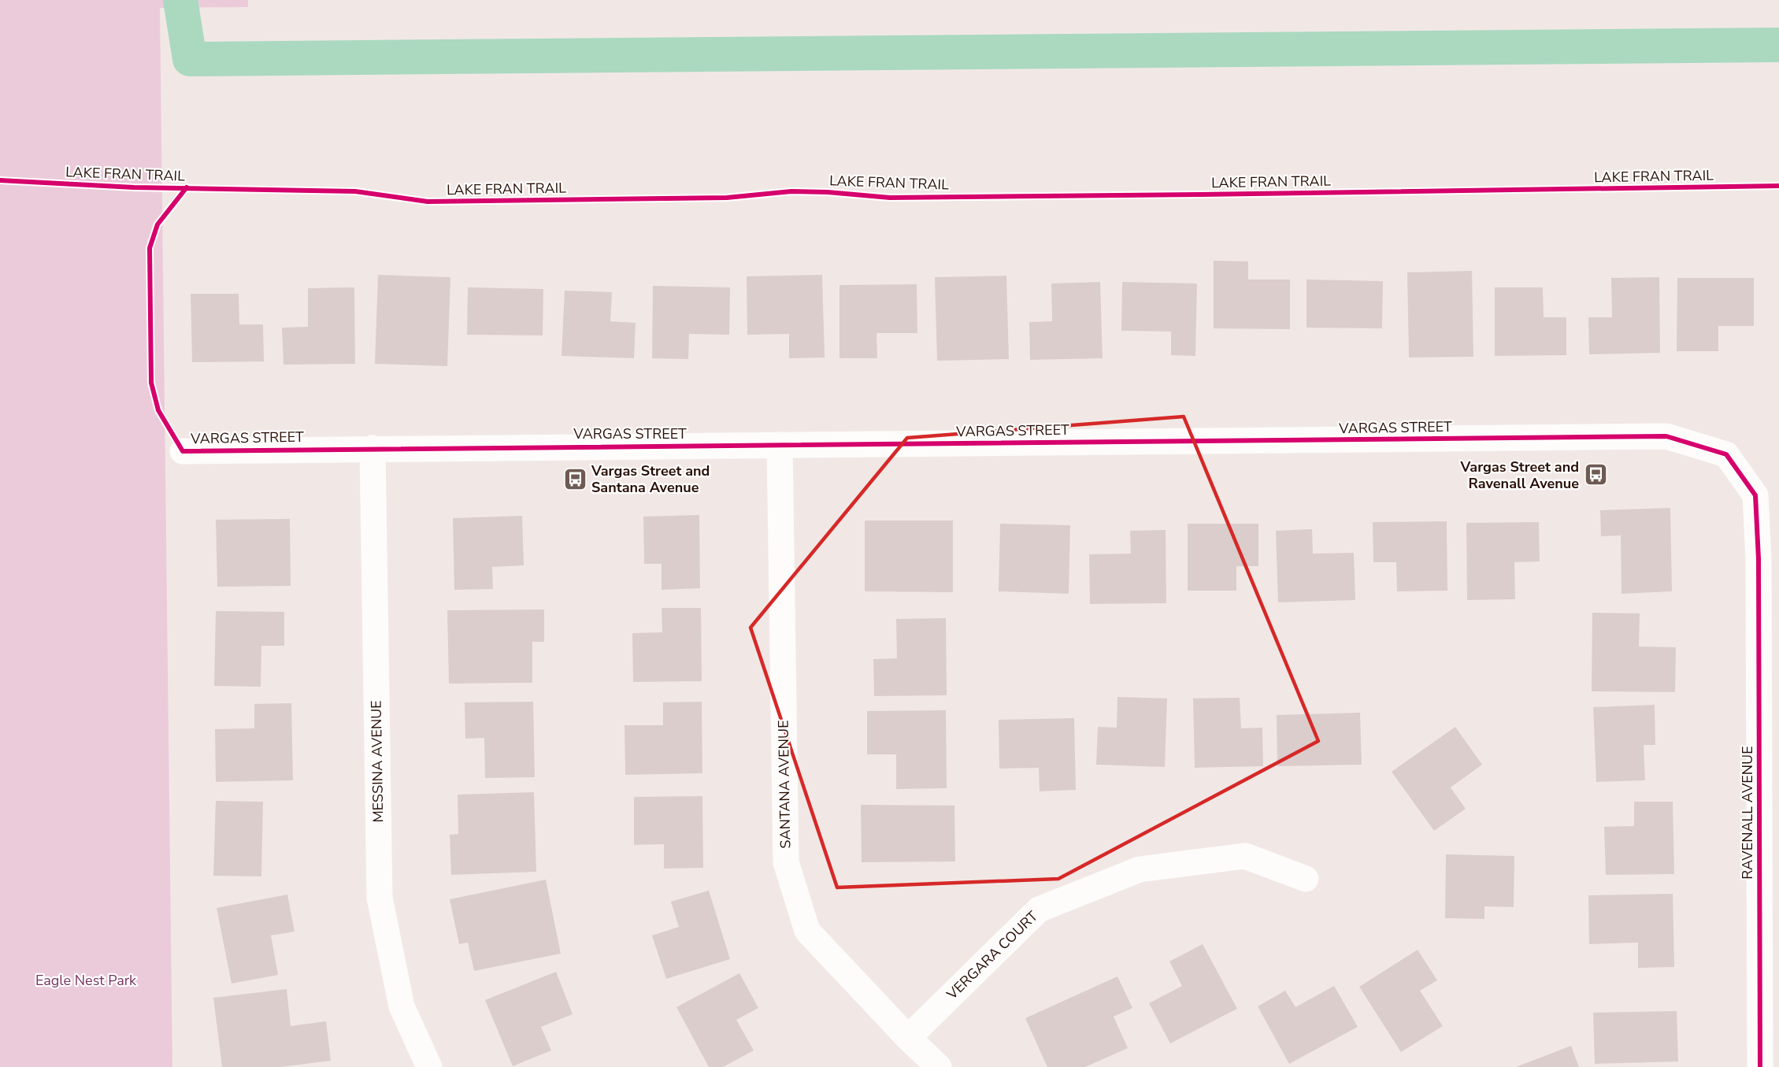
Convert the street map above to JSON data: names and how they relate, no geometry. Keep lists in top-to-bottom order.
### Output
{
  "streets": {
    "street": [
      "VARGAS STREET",
      "MESSINA AVENUE",
      "SANTANA AVENUE",
      "RAVENALL AVENUE",
      "VERGARA COURT"
    ],
    "cycle path": ["LAKE FRAN TRAIL"]
  },
  "crossings": [
    ["VARGAS STREET", "MESSINA AVENUE"],
    ["VARGAS STREET", "SANTANA AVENUE"],
    ["VARGAS STREET", "RAVENALL AVENUE"],
    ["SANTANA AVENUE", "VERGARA COURT"]
  ],
  "parks": ["Eagle Nest Park"],
  "places": {
    "bus stop": ["Vargas Street and Ravenall Avenue", "Vargas Street and Santana Avenue"]
  }
}
